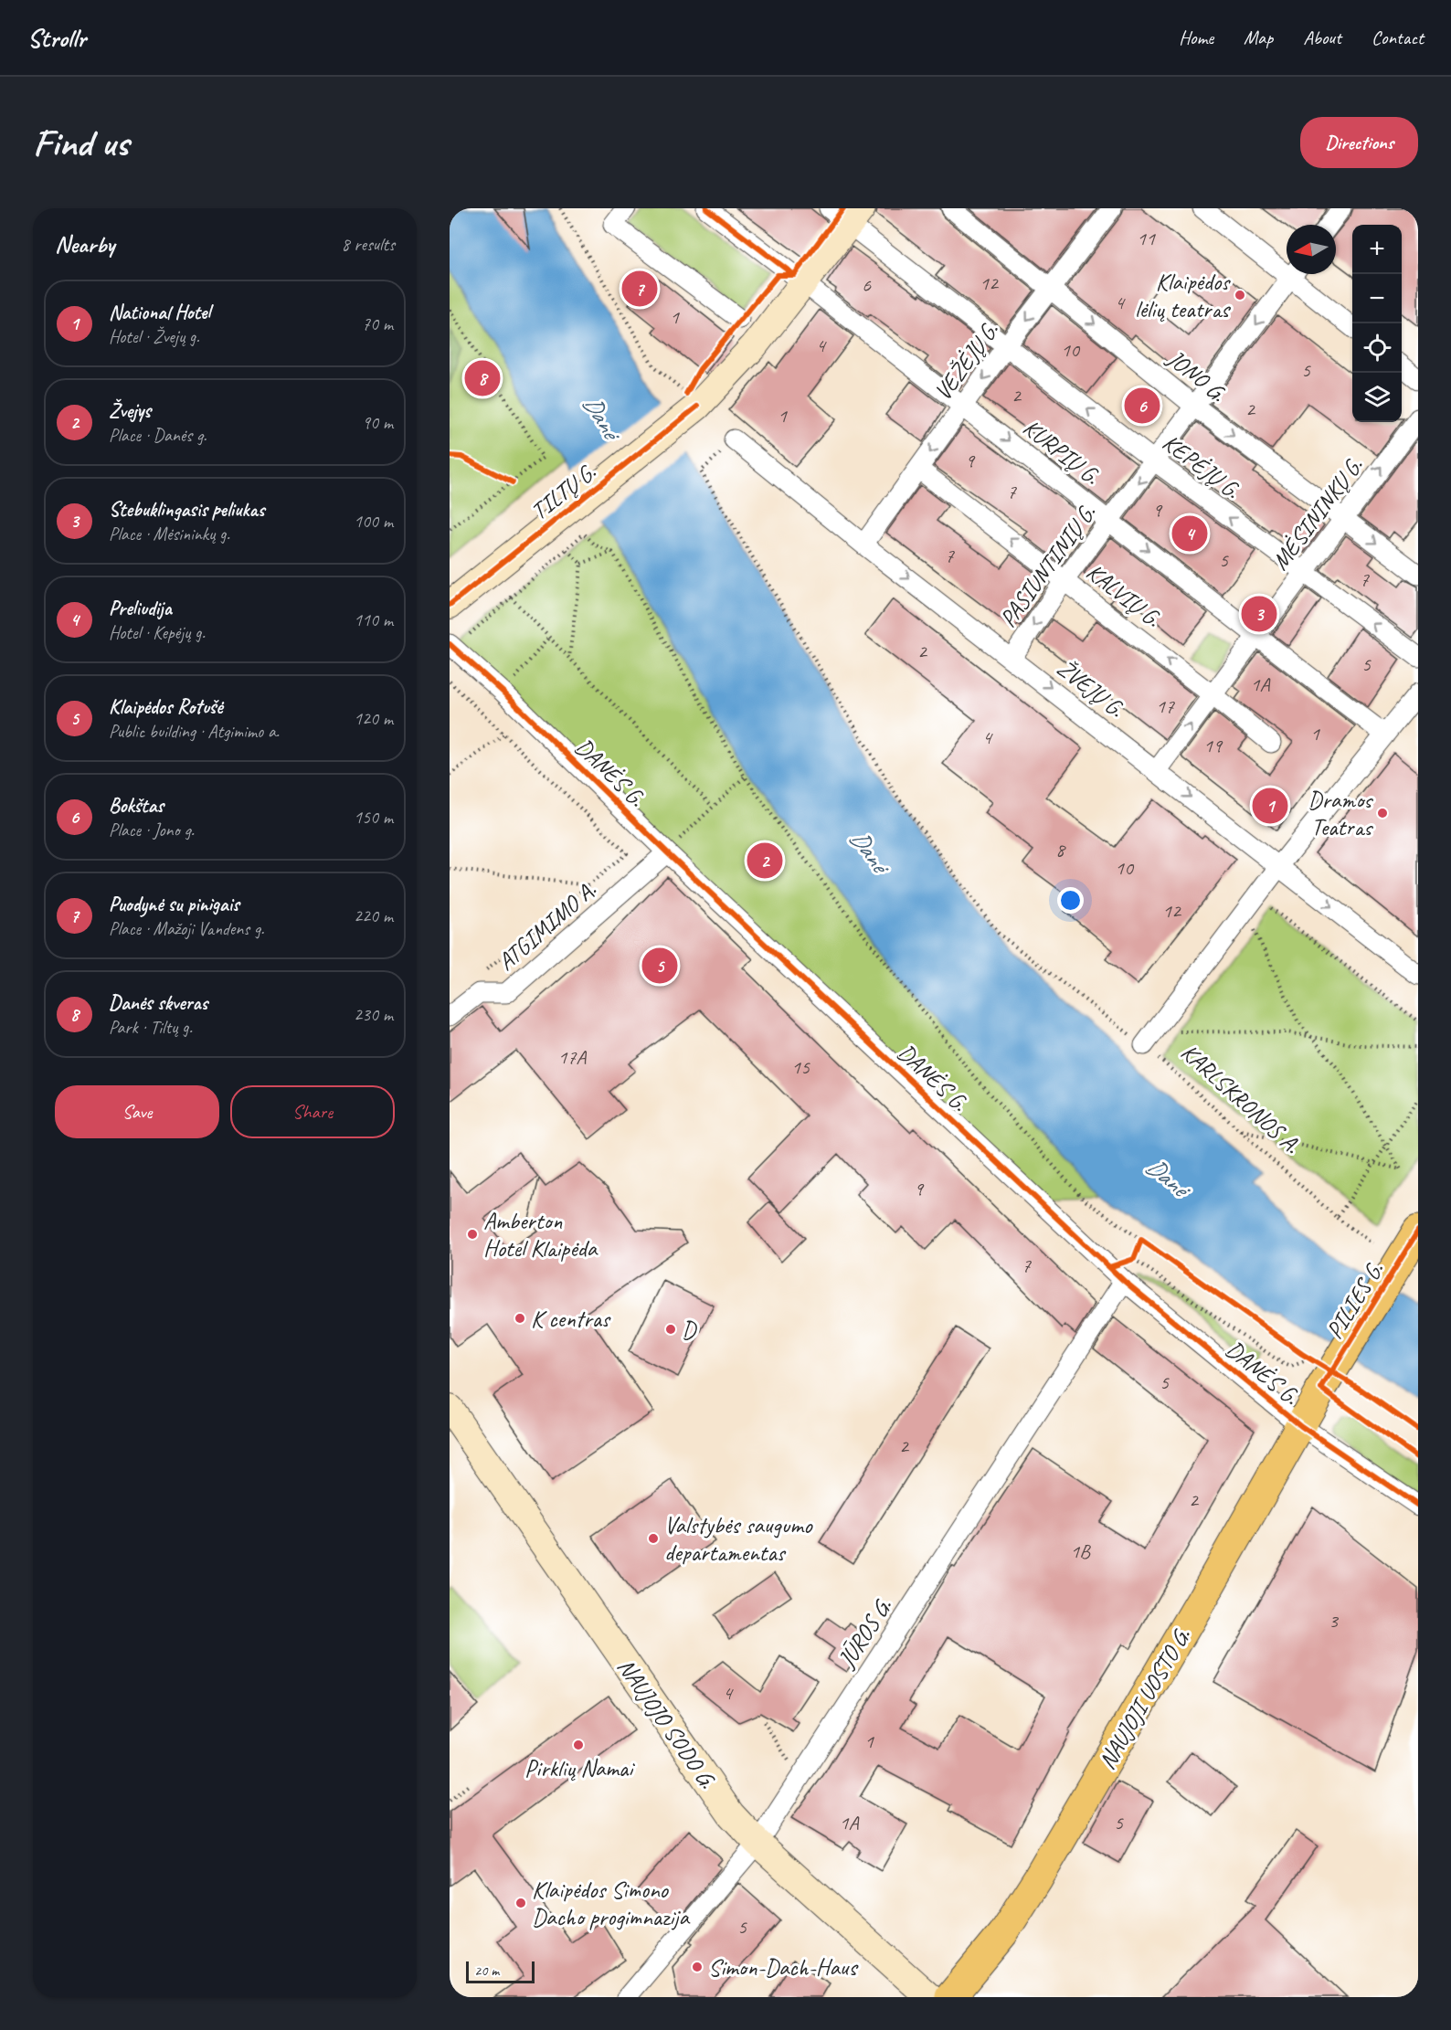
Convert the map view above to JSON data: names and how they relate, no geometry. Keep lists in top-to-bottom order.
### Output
{
  "streets": {
    "main road": [
      "TILTŲ G.",
      "PILIES G.",
      "NAUJOJI UOSTO G.",
      "NAUJOJO SODO G."
    ],
    "street": [
      "VEŽĖJŲ G.",
      "JONO G.",
      "KURPIŲ G.",
      "KEPĖJŲ G.",
      "MĖSININKŲ G.",
      "PASIUNTINIŲ G.",
      "KALVIŲ G.",
      "ŽVEJŲ G.",
      "DANĖS G.",
      "ATGIMIMO A.",
      "KARLSKRONOS A.",
      "JŪROS G."
    ]
  },
  "crossings": [
    ["VEŽĖJŲ G.", "JONO G."],
    ["VEŽĖJŲ G.", "KURPIŲ G."],
    ["VEŽĖJŲ G.", "KEPĖJŲ G."],
    ["VEŽĖJŲ G.", "KALVIŲ G."],
    ["VEŽĖJŲ G.", "ŽVEJŲ G."],
    ["JONO G.", "MĖSININKŲ G."],
    ["JONO G.", "PASIUNTINIŲ G."],
    ["KURPIŲ G.", "TILTŲ G."],
    ["KURPIŲ G.", "MĖSININKŲ G."],
    ["KURPIŲ G.", "PASIUNTINIŲ G."],
    ["KURPIŲ G.", "KARLSKRONOS A."],
    ["KEPĖJŲ G.", "TILTŲ G."],
    ["KEPĖJŲ G.", "MĖSININKŲ G."],
    ["KEPĖJŲ G.", "PASIUNTINIŲ G."],
    ["MĖSININKŲ G.", "KALVIŲ G."],
    ["MĖSININKŲ G.", "ŽVEJŲ G."],
    ["PASIUNTINIŲ G.", "KALVIŲ G."],
    ["PASIUNTINIŲ G.", "ŽVEJŲ G."],
    ["ŽVEJŲ G.", "KARLSKRONOS A."],
    ["DANĖS G.", "ATGIMIMO A."],
    ["DANĖS G.", "JŪROS G."],
    ["DANĖS G.", "NAUJOJI UOSTO G."],
    ["PILIES G.", "NAUJOJI UOSTO G."],
    ["JŪROS G.", "NAUJOJO SODO G."]
  ],
  "one_way": [
    "VEŽĖJŲ G.",
    "KURPIŲ G.",
    "KEPĖJŲ G.",
    "MĖSININKŲ G.",
    "PASIUNTINIŲ G.",
    "KALVIŲ G.",
    "ŽVEJŲ G."
  ],
  "water": ["Danė"],
  "places": [
    "Klaipėdos lėlių teatras",
    "Dramos Teatras",
    "Amberton Hotel Klaipėda",
    "K centras",
    "D",
    "Valstybės saugumo departamentas",
    "Pirklių Namai",
    "Klaipėdos Simono Dacho progimnazija",
    "Simon-Dach-Haus"
  ],
  "house_numbers": [
    "11",
    "12",
    "6",
    "4",
    "1",
    "4",
    "10",
    "5",
    "2",
    "2",
    "1",
    "9",
    "7",
    "9",
    "7",
    "5",
    "7",
    "2",
    "5",
    "1A",
    "17",
    "1",
    "4",
    "19",
    "8",
    "10",
    "12",
    "17A",
    "15",
    "9",
    "7",
    "5",
    "2",
    "2",
    "1B",
    "3",
    "4",
    "1",
    "1A",
    "5",
    "5"
  ],
  "scale_bar": "20 m",
  "north": "left",
  "page": {
    "header": "Strollr",
    "nav": [
      "Home",
      "Map",
      "About",
      "Contact"
    ],
    "buttons": [
      "Directions",
      ["Save", "Share"]
    ],
    "title": "Find us",
    "heading": ["Nearby", "8 results"],
    "map_buttons": ["+", "−"],
    "pins": [
      "7",
      "8",
      "6",
      "4",
      "3",
      "1",
      "2",
      "5"
    ],
    "list": [
      {
        "mark": "1",
        "name": "National Hotel",
        "note": "Hotel · Žvejų g.",
        "value": "70 m"
      },
      {
        "mark": "2",
        "name": "Žvejys",
        "note": "Place · Danės g.",
        "value": "90 m"
      },
      {
        "mark": "3",
        "name": "Stebuklingasis peliukas",
        "note": "Place · Mėsininkų g.",
        "value": "100 m"
      },
      {
        "mark": "4",
        "name": "Preliudija",
        "note": "Hotel · Kepėjų g.",
        "value": "110 m"
      },
      {
        "mark": "5",
        "name": "Klaipėdos Rotušė",
        "note": "Public building · Atgimimo a.",
        "value": "120 m"
      },
      {
        "mark": "6",
        "name": "Bokštas",
        "note": "Place · Jono g.",
        "value": "150 m"
      },
      {
        "mark": "7",
        "name": "Puodynė su pinigais",
        "note": "Place · Mažoji Vandens g.",
        "value": "220 m"
      },
      {
        "mark": "8",
        "name": "Danės skveras",
        "note": "Park · Tiltų g.",
        "value": "230 m"
      }
    ],
    "scale": "20 m"
  }
}
